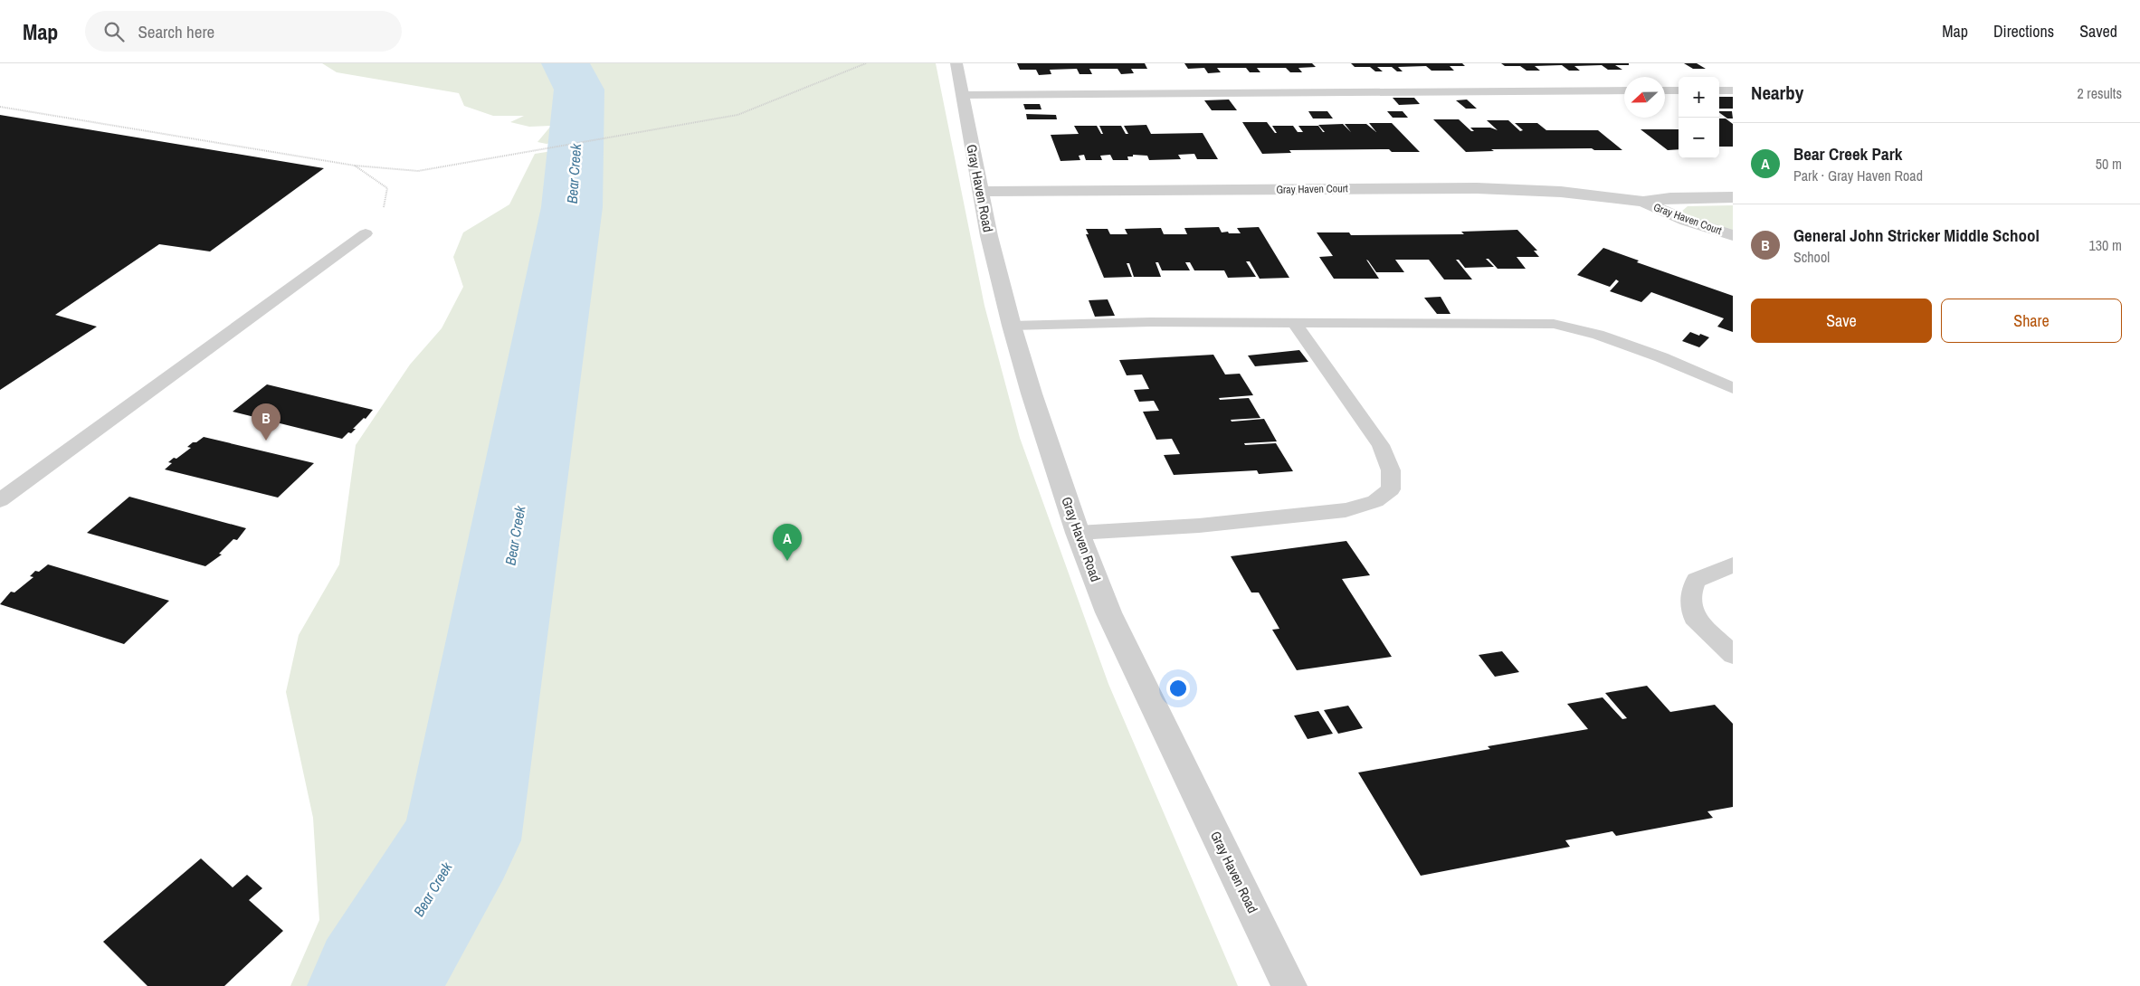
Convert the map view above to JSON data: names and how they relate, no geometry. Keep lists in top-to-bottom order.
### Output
{
  "streets": {
    "street": ["Gray Haven Road", "Gray Haven Court"]
  },
  "crossings": [
    ["Gray Haven Road", "Gray Haven Court"]
  ],
  "water": ["Bear Creek"],
  "north": "left",
  "page": {
    "header": "Map",
    "search": "Search here",
    "nav": ["Map", "Directions", "Saved"],
    "heading": ["Nearby", "2 results"],
    "map_buttons": ["+", "−"],
    "list": [
      {
        "mark": "A",
        "name": "Bear Creek Park",
        "note": "Park · Gray Haven Road",
        "value": "50 m"
      },
      {
        "mark": "B",
        "name": "General John Stricker Middle School",
        "note": "School",
        "value": "130 m"
      }
    ],
    "buttons": ["Save", "Share"],
    "pins": ["B", "A"]
  }
}
